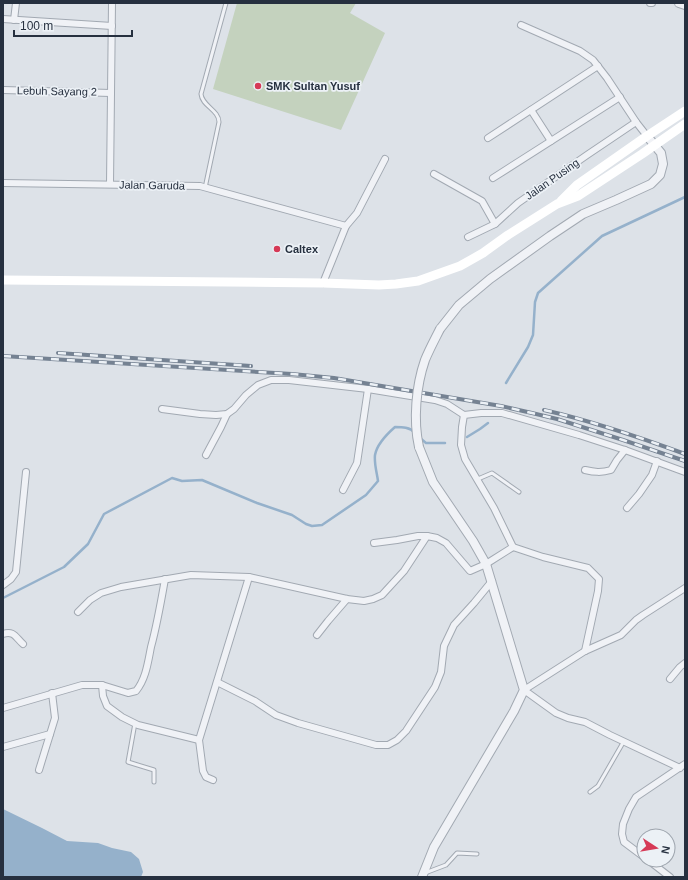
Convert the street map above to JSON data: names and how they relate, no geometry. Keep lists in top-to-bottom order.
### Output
{
  "streets": {
    "street": ["Lebuh Sayang 2", "Jalan Pusing", "Jalan Garuda"]
  },
  "crossings": [
    ["Lebuh Sayang 2", "Jalan Garuda"]
  ],
  "places": ["SMK Sultan Yusuf", "Caltex"],
  "scale_bar": "100 m",
  "north": "right"
}
